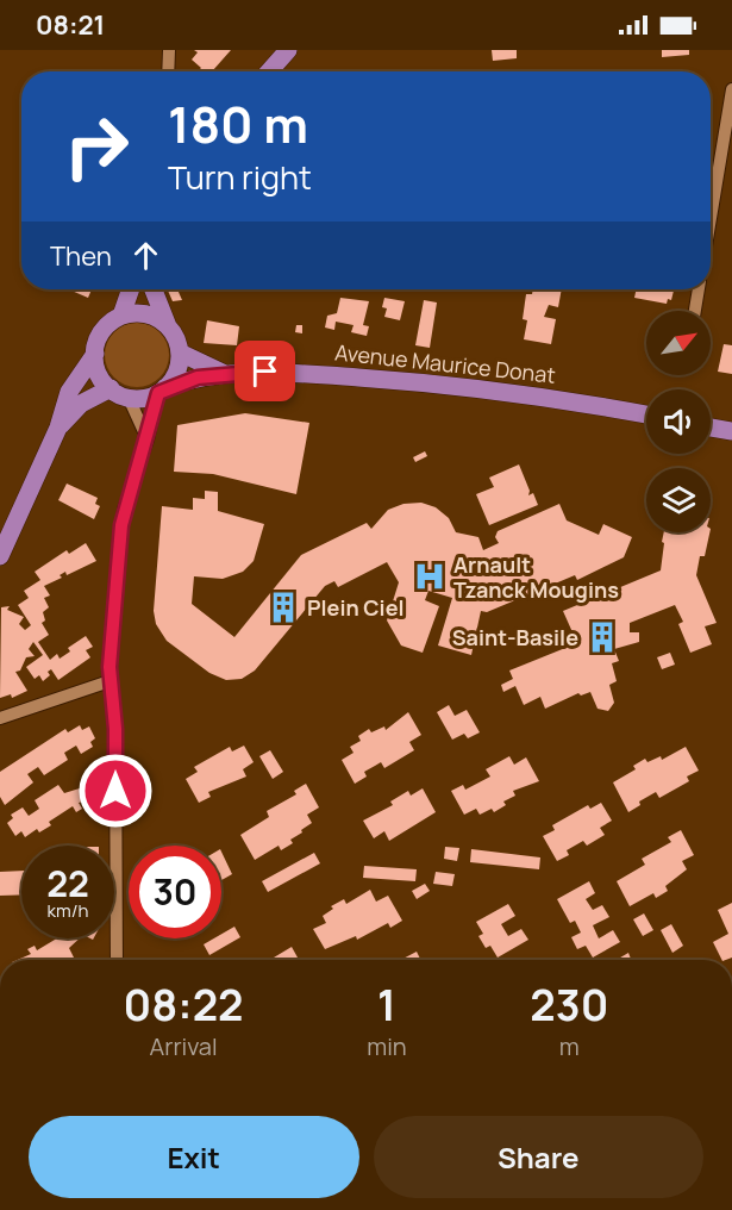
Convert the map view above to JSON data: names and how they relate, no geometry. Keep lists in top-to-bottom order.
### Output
{
  "streets": {
    "main road": ["Avenue Maurice Donat"]
  },
  "places": {
    "hospital": ["Arnault Tzanck Mougins"],
    "building": ["Plein Ciel", "Saint-Basile"]
  },
  "north": "top right",
  "page": {
    "status": "08:21",
    "turn": ["180 m", "Turn right"],
    "then": "Then",
    "speed": "22 km/h",
    "limit": "30",
    "eta": [
      "08:22",
      "Arrival",
      "1",
      "min",
      "230",
      "m"
    ],
    "buttons": ["Exit", "Share"]
  }
}
